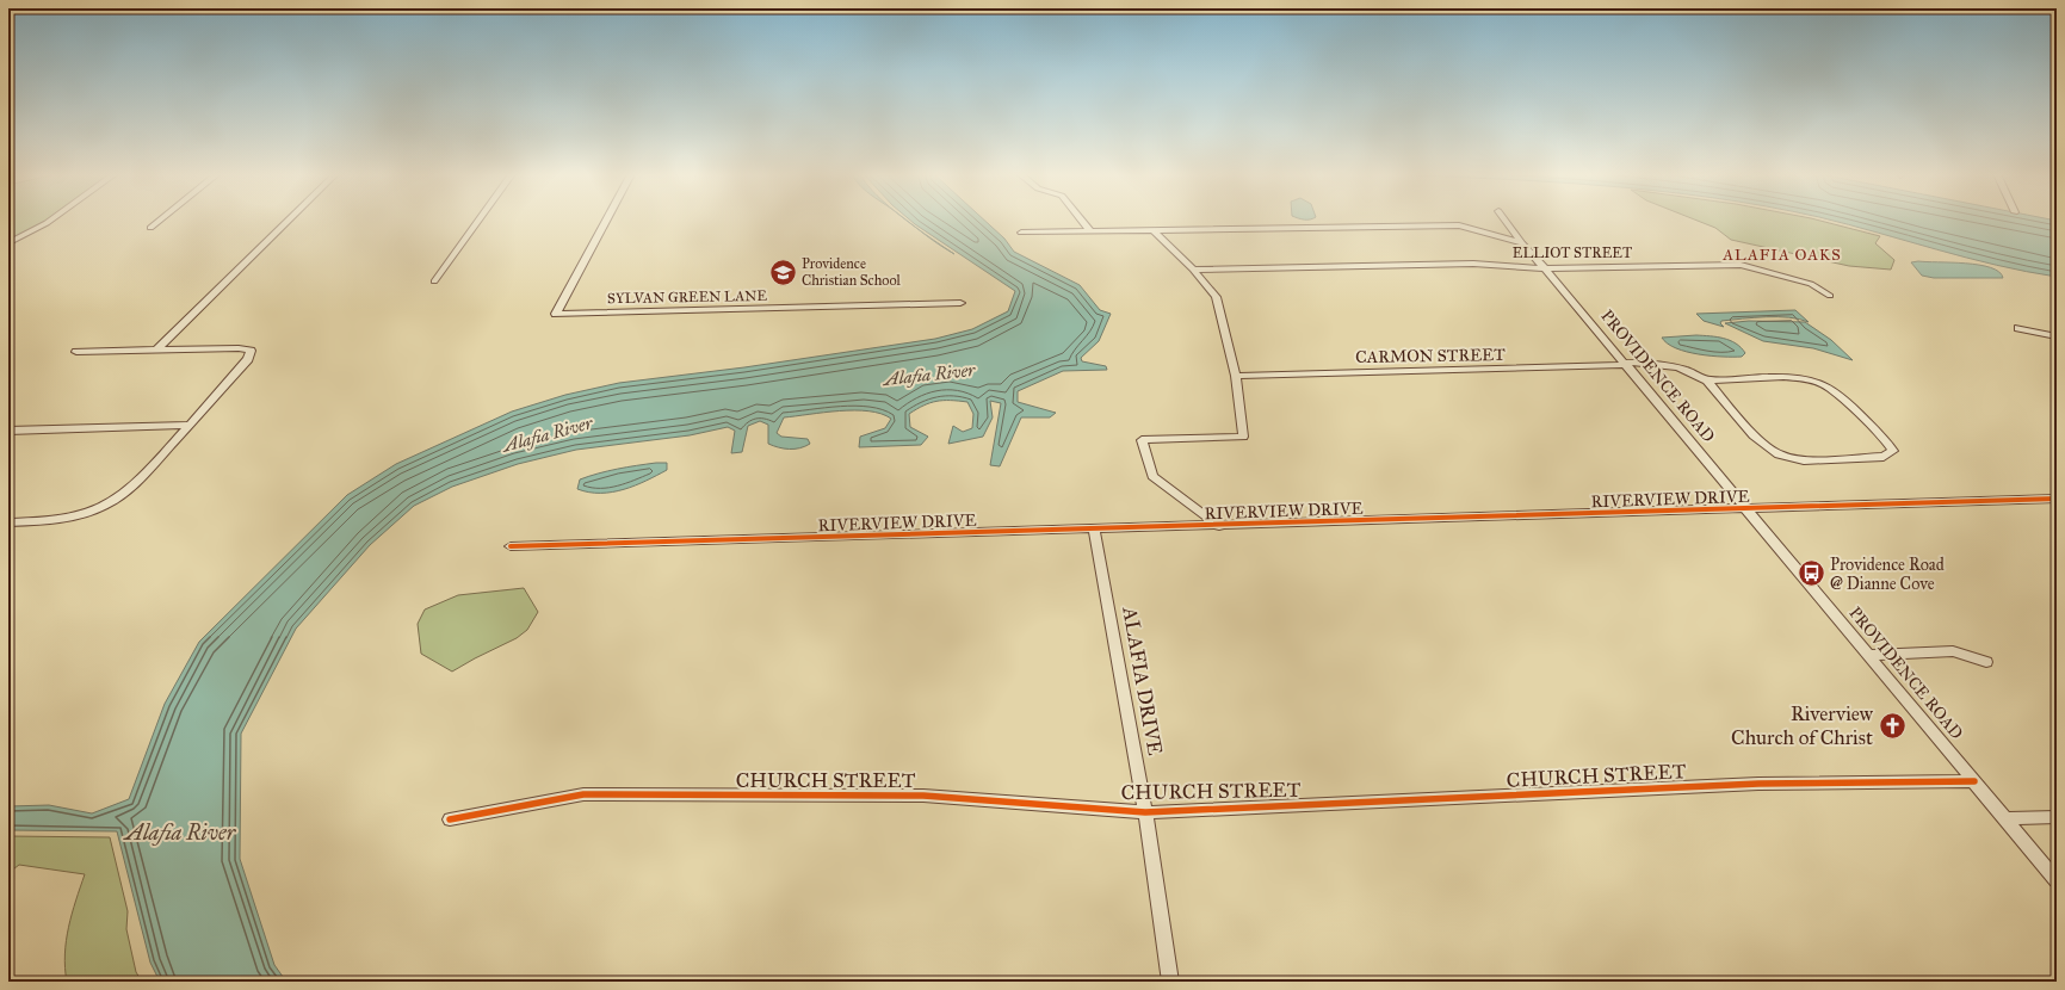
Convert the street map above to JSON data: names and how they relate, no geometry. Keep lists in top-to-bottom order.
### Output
{
  "streets": {
    "street": [
      "ELLIOT STREET",
      "SYLVAN GREEN LANE",
      "CARMON STREET",
      "PROVIDENCE ROAD",
      "RIVERVIEW DRIVE",
      "ALAFIA DRIVE",
      "CHURCH STREET"
    ]
  },
  "crossings": [
    ["ELLIOT STREET", "PROVIDENCE ROAD"],
    ["CARMON STREET", "PROVIDENCE ROAD"],
    ["PROVIDENCE ROAD", "RIVERVIEW DRIVE"],
    ["PROVIDENCE ROAD", "CHURCH STREET"],
    ["RIVERVIEW DRIVE", "ALAFIA DRIVE"],
    ["ALAFIA DRIVE", "CHURCH STREET"]
  ],
  "districts": ["ALAFIA OAKS"],
  "water": ["Alafia River"],
  "places": {
    "school or university": ["Providence Christian School"],
    "bus stop": ["Providence Road @ Dianne Cove"],
    "church": ["Riverview Church of Christ"]
  }
}
